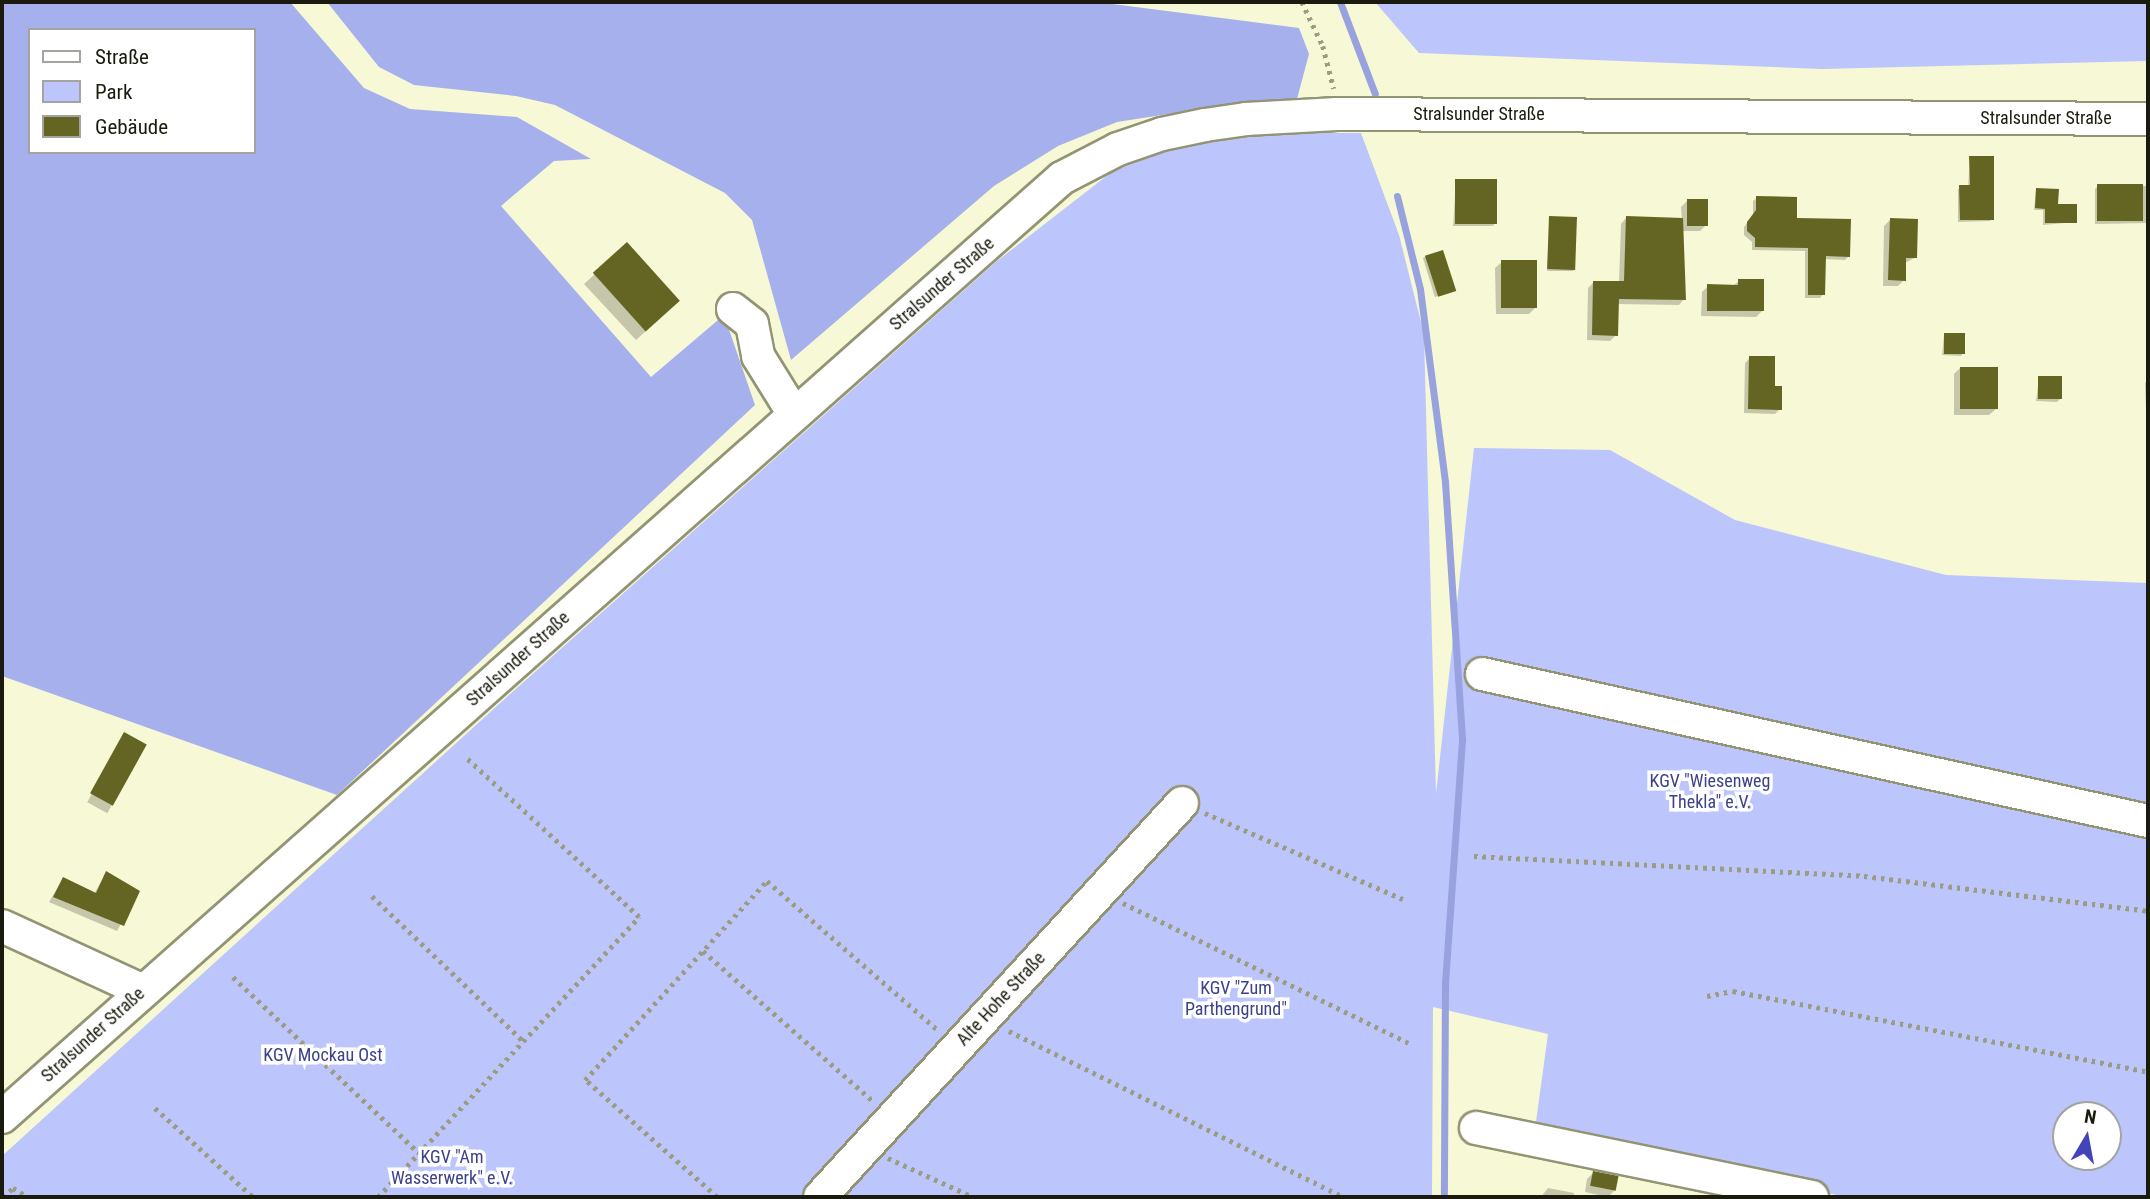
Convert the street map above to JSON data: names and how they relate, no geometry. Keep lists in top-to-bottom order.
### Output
{
  "streets": {
    "street": ["Stralsunder Straße", "Alte Hohe Straße"]
  },
  "parks": [
    "KGV \"Wiesenweg Thekla\" e.V.",
    "KGV \"Zum Parthengrund\"",
    "KGV Mockau Ost",
    "KGV \"Am Wasserwerk\" e.V."
  ],
  "legend": ["Straße", "Park", "Gebäude"],
  "north": "top"
}
